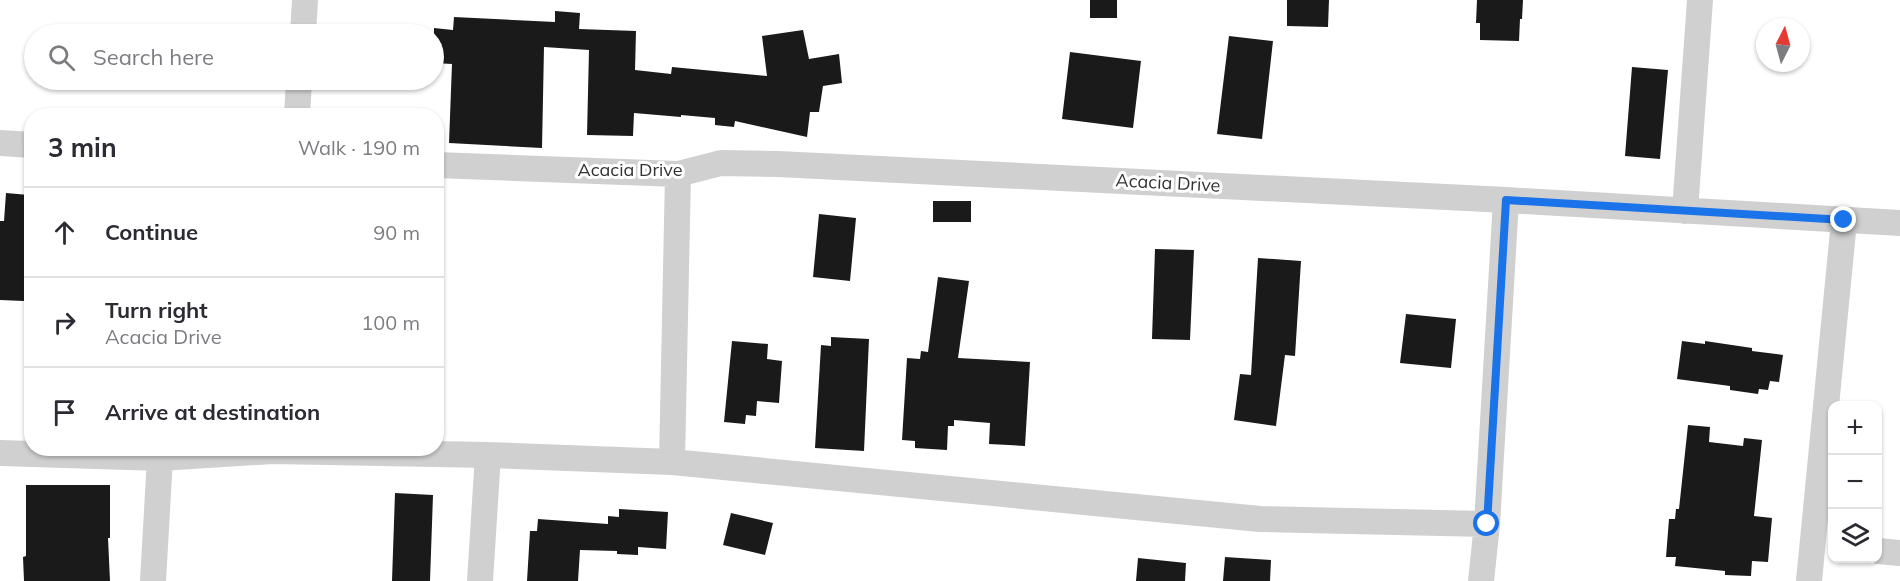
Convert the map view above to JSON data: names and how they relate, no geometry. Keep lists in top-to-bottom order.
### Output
{
  "streets": {
    "street": ["Acacia Drive"]
  },
  "north": "top",
  "page": {
    "search": "Search here",
    "heading": ["3 min", "Walk · 190 m"],
    "list": [
      ["Continue", "90 m"],
      ["Turn right", "Acacia Drive", "100 m"],
      "Arrive at destination"
    ],
    "map_buttons": ["+", "−"]
  }
}
